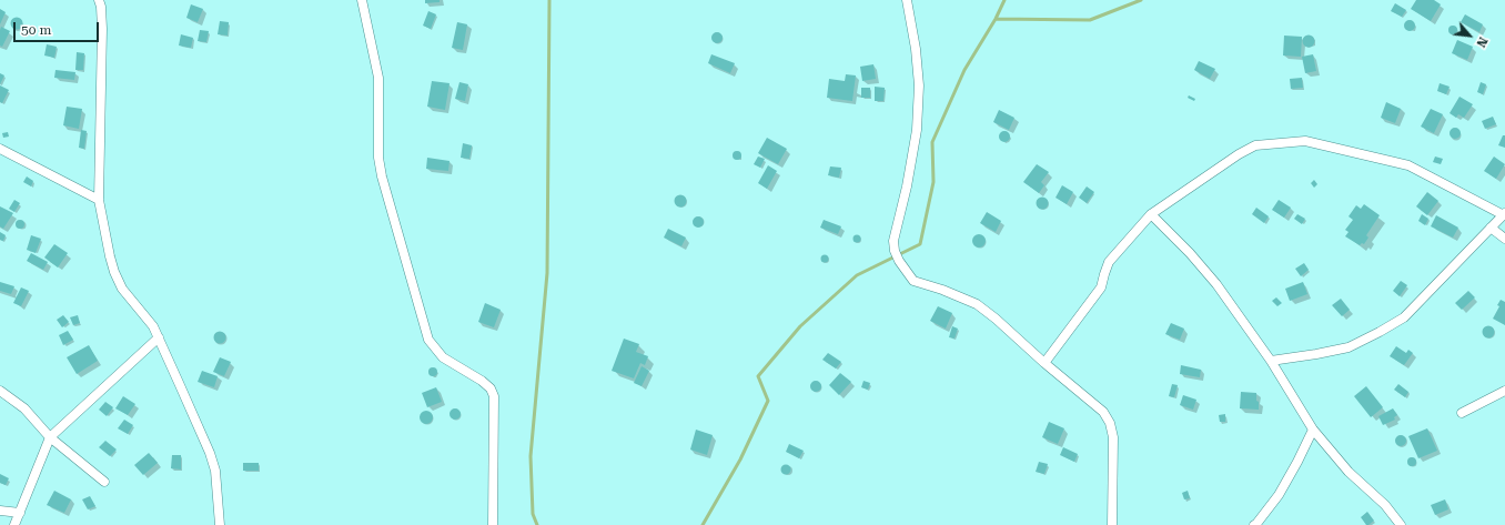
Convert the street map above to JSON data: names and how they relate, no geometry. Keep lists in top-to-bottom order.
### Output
{
  "scale_bar": "50 m",
  "north": "bottom right"
}
